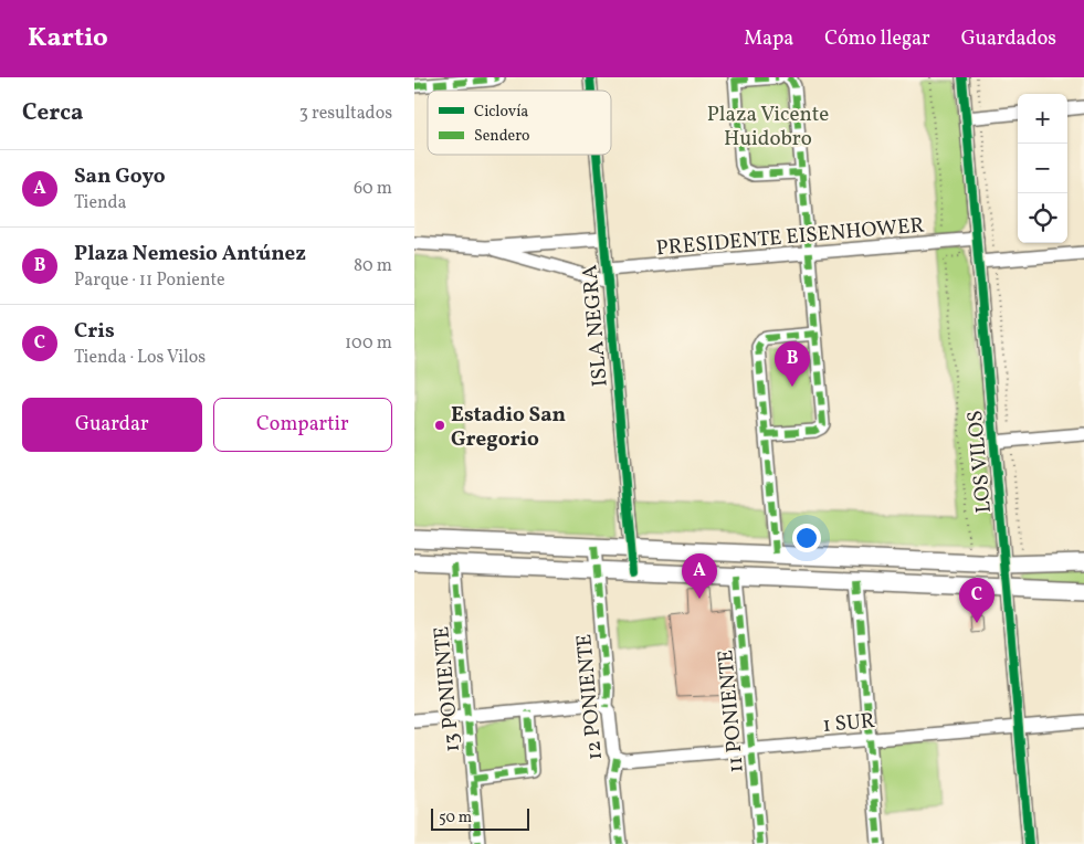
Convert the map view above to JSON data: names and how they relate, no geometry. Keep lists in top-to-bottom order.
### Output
{
  "streets": {
    "street": [
      "PRESIDENTE EISENHOWER",
      "ISLA NEGRA",
      "LOS VILOS",
      "13 PONIENTE",
      "12 PONIENTE",
      "11 PONIENTE",
      "1 SUR"
    ]
  },
  "crossings": [
    ["PRESIDENTE EISENHOWER", "ISLA NEGRA"],
    ["PRESIDENTE EISENHOWER", "LOS VILOS"],
    ["LOS VILOS", "1 SUR"],
    ["12 PONIENTE", "1 SUR"],
    ["11 PONIENTE", "1 SUR"]
  ],
  "parks": ["Plaza Vicente Huidobro"],
  "places": ["Estadio San Gregorio"],
  "legend": ["Ciclovía", "Sendero"],
  "scale_bar": "50 m",
  "page": {
    "header": "Kartio",
    "nav": ["Mapa", "Cómo llegar", "Guardados"],
    "heading": ["Cerca", "3 resultados"],
    "map_buttons": ["+", "−"],
    "list": [
      {
        "mark": "A",
        "name": "San Goyo",
        "note": "Tienda",
        "value": "60 m"
      },
      {
        "mark": "B",
        "name": "Plaza Nemesio Antúnez",
        "note": "Parque · 11 Poniente",
        "value": "80 m"
      },
      {
        "mark": "C",
        "name": "Cris",
        "note": "Tienda · Los Vilos",
        "value": "100 m"
      }
    ],
    "pins": ["B", "A", "C"],
    "buttons": ["Guardar", "Compartir"],
    "scale": "50 m"
  }
}
